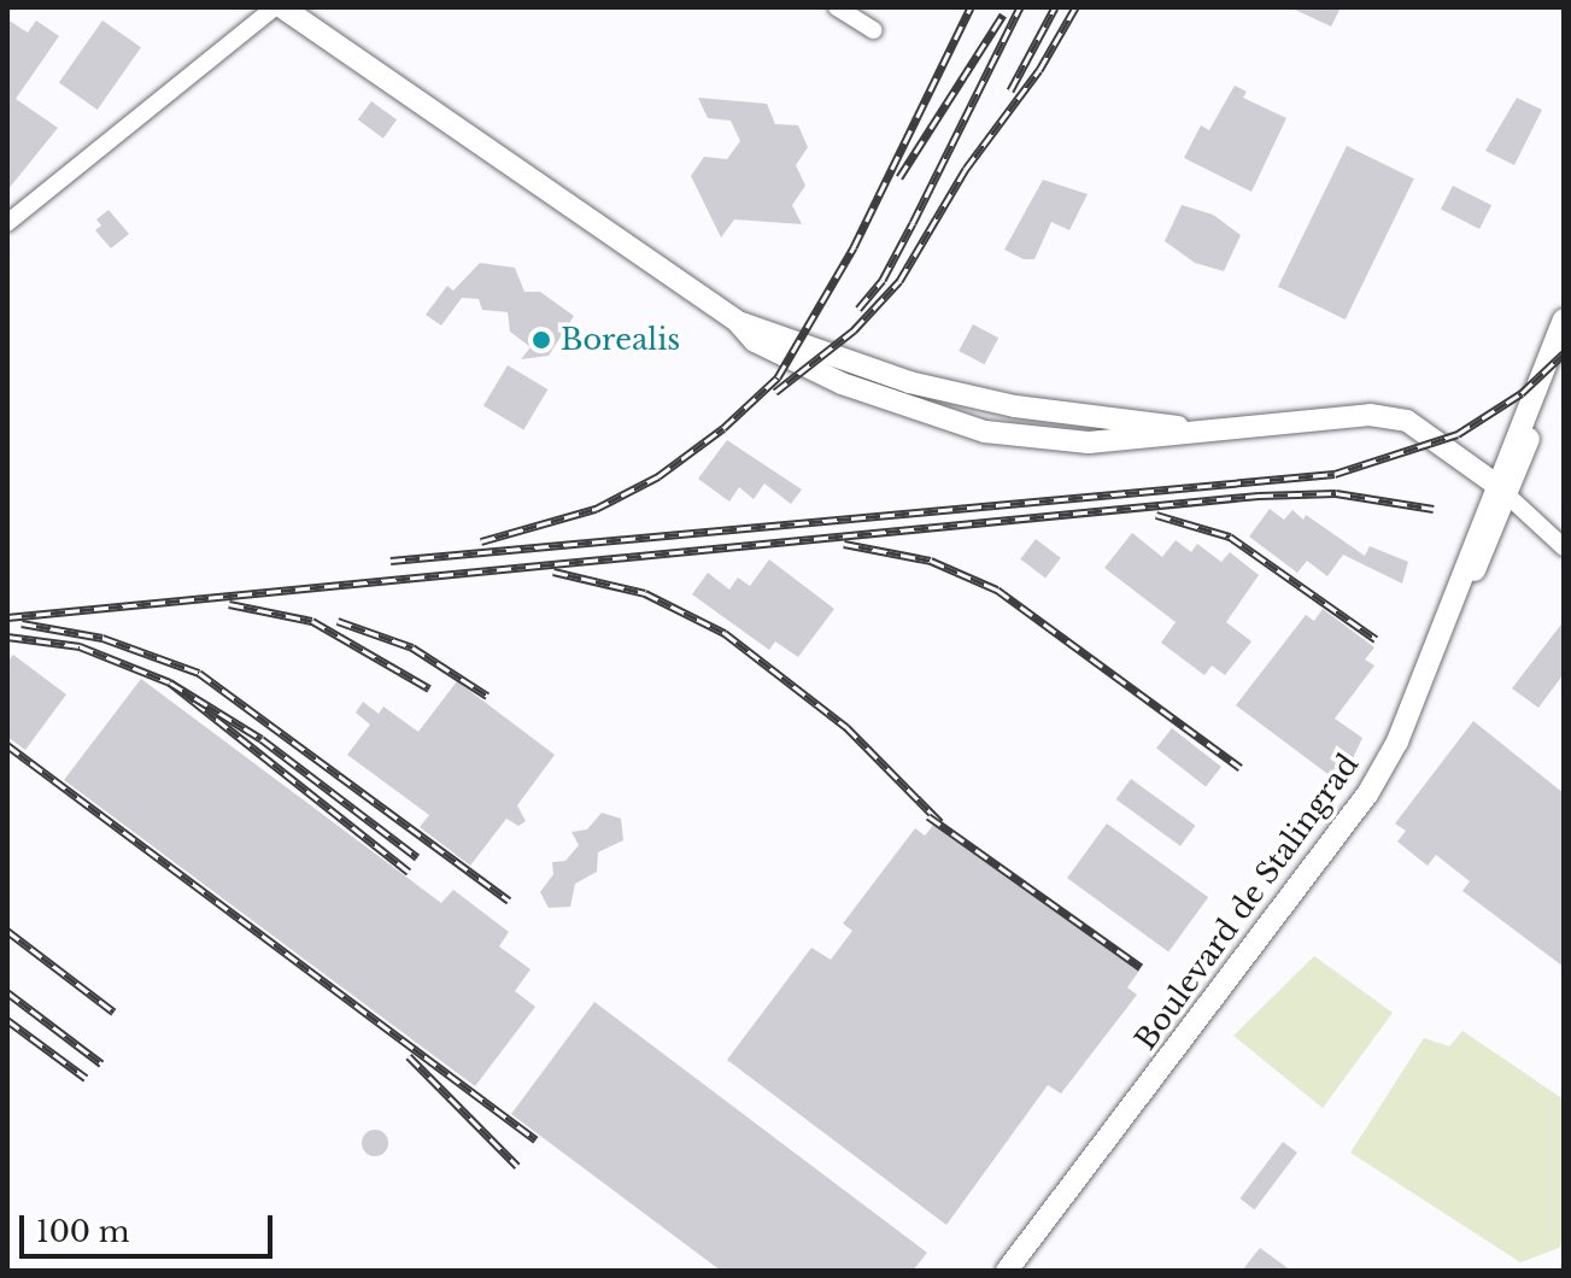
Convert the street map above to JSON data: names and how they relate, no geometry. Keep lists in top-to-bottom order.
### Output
{
  "streets": {
    "main road": ["Boulevard de Stalingrad"]
  },
  "places": ["Borealis"],
  "scale_bar": "100 m"
}
